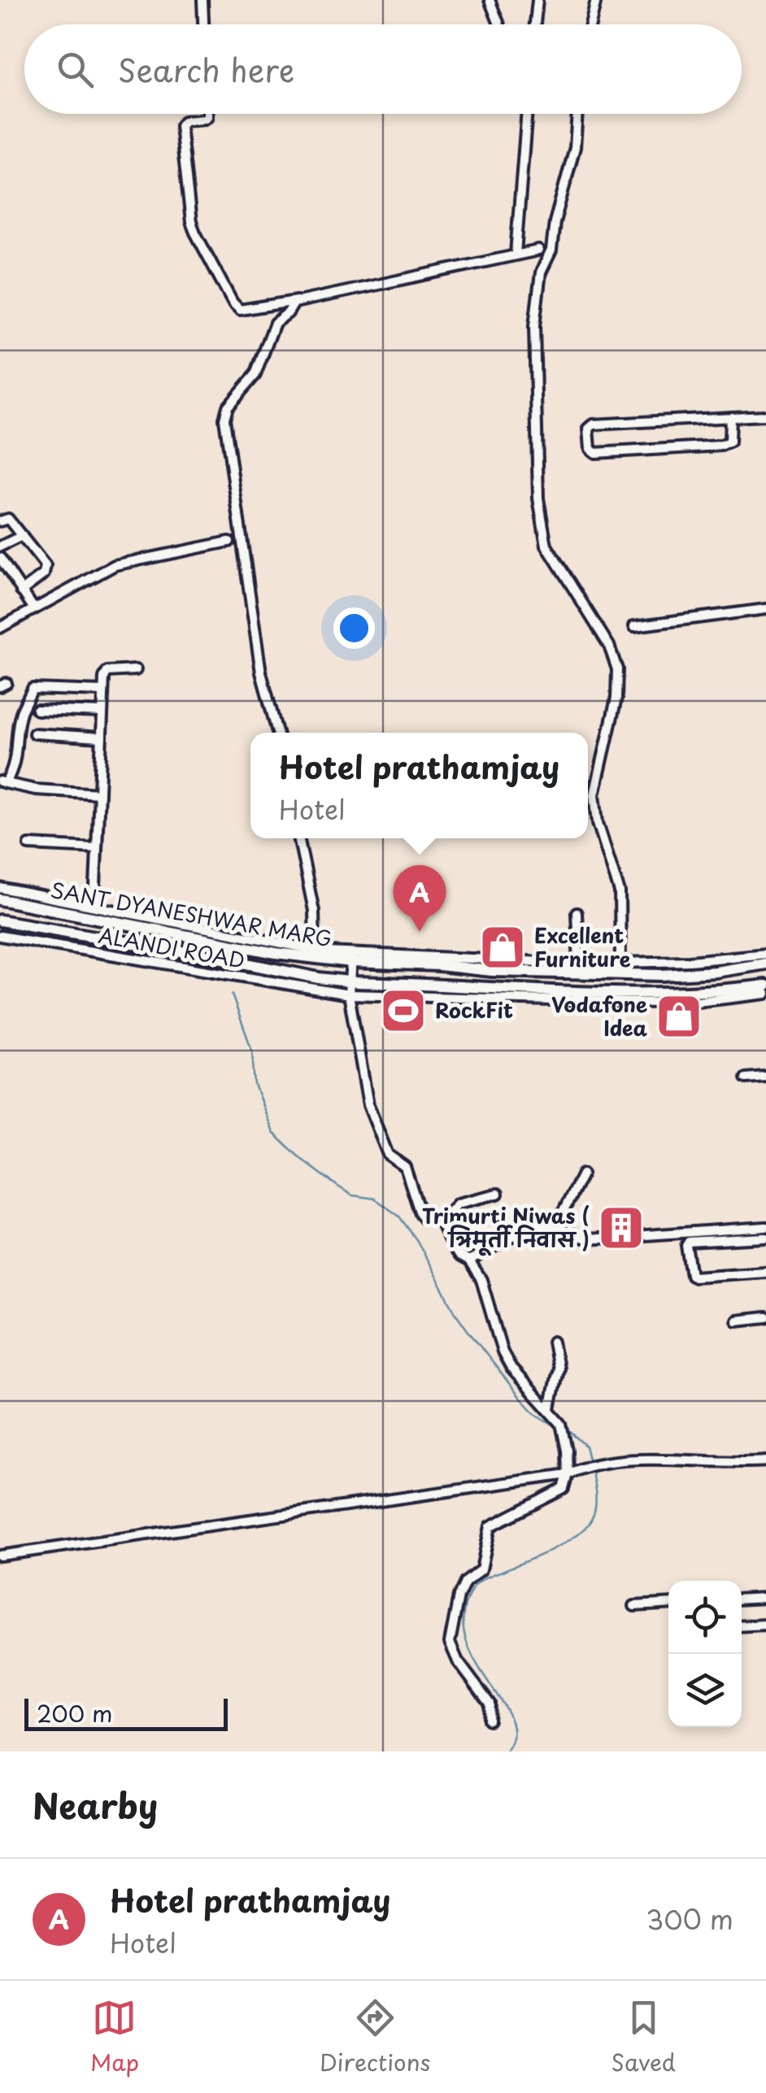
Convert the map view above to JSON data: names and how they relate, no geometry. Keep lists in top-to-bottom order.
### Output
{
  "streets": {
    "main road": ["SANT DYANESHWAR MARG"],
    "street": ["ALANDI ROAD"]
  },
  "places": {
    "shop": ["Excellent Furniture", "Vodafone Idea"],
    "sports": ["RockFit"],
    "building": ["Trimurti Niwas ( त्रिमूर्ती निवास )"]
  },
  "scale_bar": "200 m",
  "page": {
    "search": "Search here",
    "popup": ["Hotel prathamjay", "Hotel"],
    "pins": "A",
    "scale": "200 m",
    "heading": "Nearby",
    "list": [
      {
        "mark": "A",
        "name": "Hotel prathamjay",
        "note": "Hotel",
        "value": "300 m"
      }
    ],
    "nav": ["Map", "Directions", "Saved"]
  }
}
